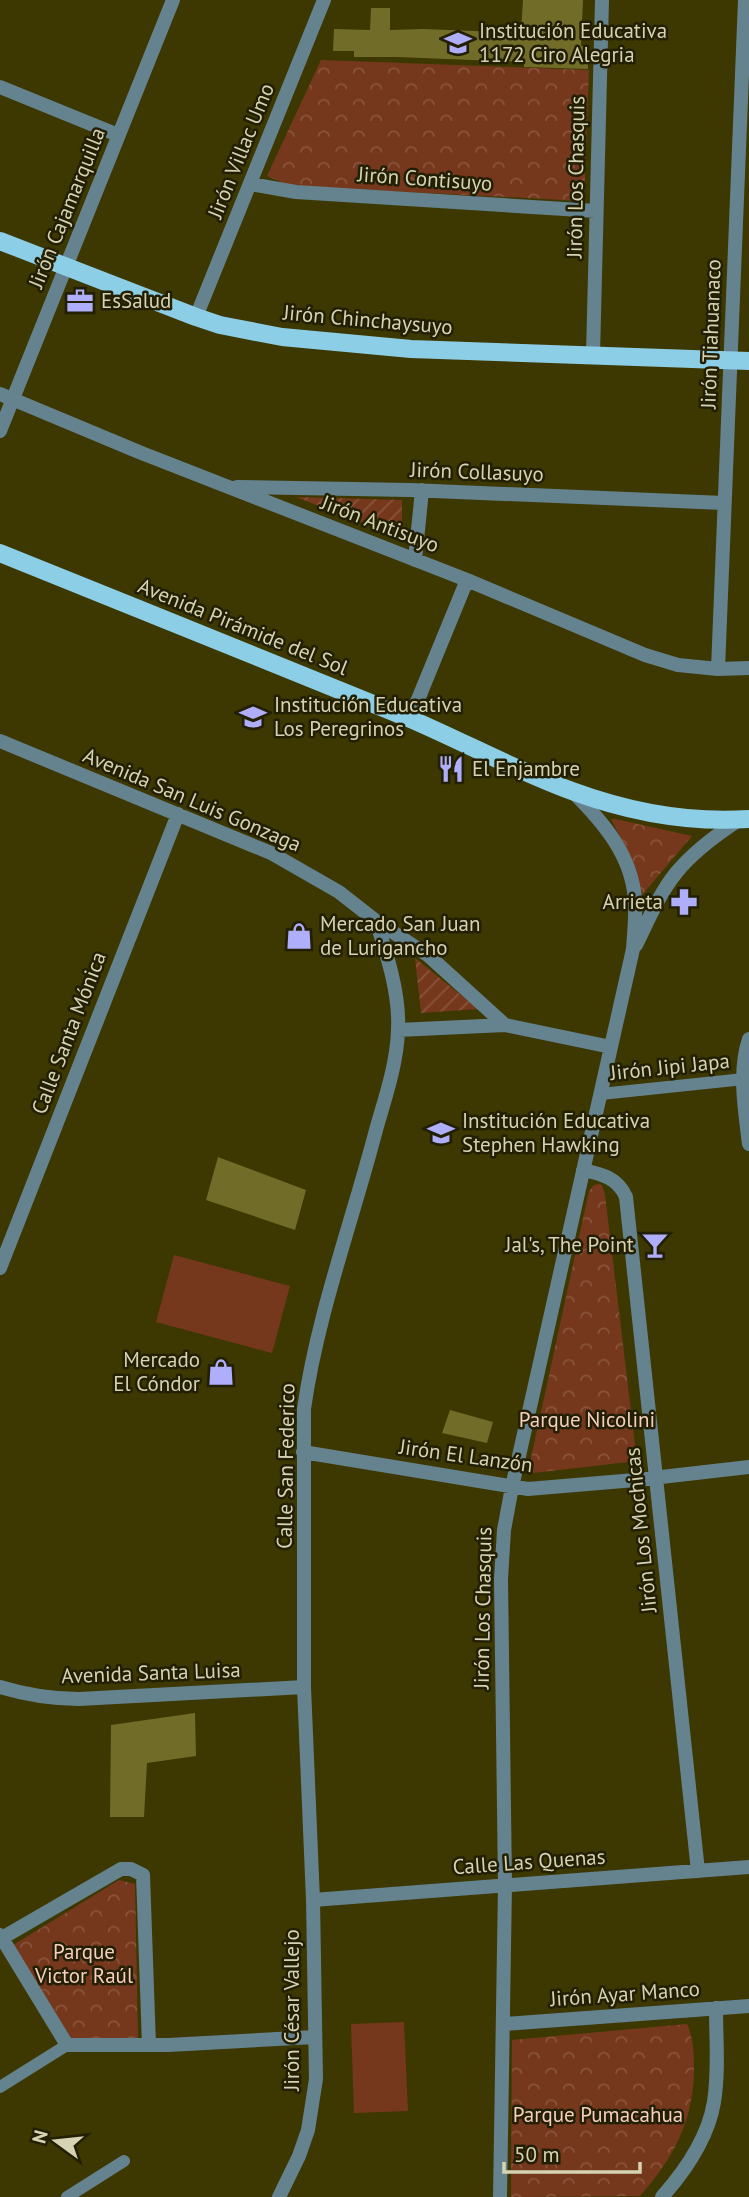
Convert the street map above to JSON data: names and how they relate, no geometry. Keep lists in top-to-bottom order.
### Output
{
  "streets": {
    "main road": ["Jirón Chinchaysuyo", "Avenida Pirámide del Sol"],
    "street": [
      "Jirón Villac Umo",
      "Jirón Los Chasquis",
      "Jirón Contisuyo",
      "Jirón Cajamarquilla",
      "Jirón Tiahuanaco",
      "Jirón Collasuyo",
      "Jirón Antisuyo",
      "Avenida San Luis Gonzaga",
      "Calle Santa Mónica",
      "Jirón Jipi Japa",
      "Jirón El Lanzón",
      "Calle San Federico",
      "Jirón Los Mochicas",
      "Avenida Santa Luisa",
      "Calle Las Quenas",
      "Jirón Ayar Manco",
      "Jirón César Vallejo"
    ]
  },
  "crossings": [
    ["Jirón Villac Umo", "Jirón Contisuyo"],
    ["Jirón Villac Umo", "Jirón Chinchaysuyo"],
    ["Jirón Los Chasquis", "Jirón Contisuyo"],
    ["Jirón Los Chasquis", "Jirón Chinchaysuyo"],
    ["Jirón Los Chasquis", "Avenida Pirámide del Sol"],
    ["Jirón Los Chasquis", "Jirón Jipi Japa"],
    ["Jirón Los Chasquis", "Jirón El Lanzón"],
    ["Jirón Los Chasquis", "Jirón Los Mochicas"],
    ["Jirón Los Chasquis", "Calle Las Quenas"],
    ["Jirón Los Chasquis", "Jirón Ayar Manco"],
    ["Jirón Cajamarquilla", "Jirón Chinchaysuyo"],
    ["Jirón Cajamarquilla", "Jirón Antisuyo"],
    ["Jirón Chinchaysuyo", "Jirón Tiahuanaco"],
    ["Jirón Tiahuanaco", "Jirón Collasuyo"],
    ["Jirón Tiahuanaco", "Jirón Antisuyo"],
    ["Jirón Collasuyo", "Jirón Antisuyo"],
    ["Avenida San Luis Gonzaga", "Calle Santa Mónica"],
    ["Avenida San Luis Gonzaga", "Calle San Federico"],
    ["Jirón El Lanzón", "Calle San Federico"],
    ["Jirón El Lanzón", "Jirón Los Mochicas"],
    ["Calle San Federico", "Avenida Santa Luisa"],
    ["Calle San Federico", "Calle Las Quenas"],
    ["Calle San Federico", "Jirón César Vallejo"],
    ["Jirón Los Mochicas", "Calle Las Quenas"],
    ["Calle Las Quenas", "Jirón César Vallejo"]
  ],
  "parks": ["Parque Nicolini", "Parque Victor Raúl", "Parque Pumacahua"],
  "places": {
    "school or university": ["Institución Educativa 1172 Ciro Alegria", "Institución Educativa Los Peregrinos", "Institución Educativa Stephen Hawking"],
    "office": ["EsSalud"],
    "restaurant": ["El Enjambre"],
    "pharmacy": ["Arrieta"],
    "shop": ["Mercado San Juan de Lurigancho", "Mercado El Cóndor"],
    "bar": ["Jal's, The Point"]
  },
  "scale_bar": "50 m",
  "north": "left"
}
